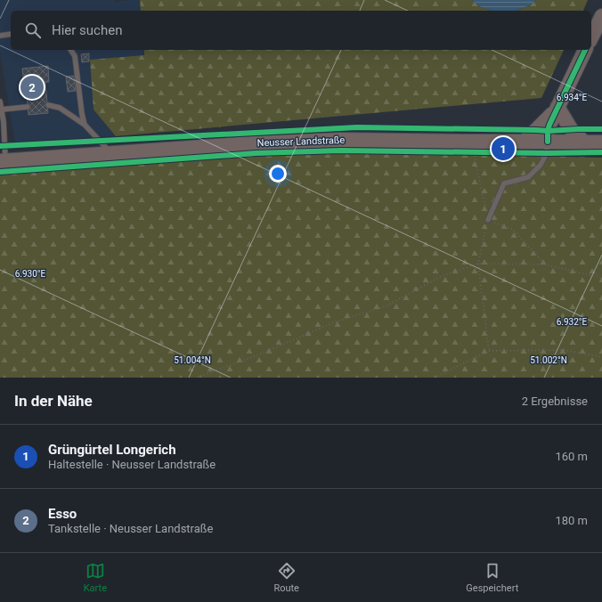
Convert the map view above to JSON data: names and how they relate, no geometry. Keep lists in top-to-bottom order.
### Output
{
  "streets": {
    "main road": ["Neusser Landstraße"]
  },
  "page": {
    "search": "Hier suchen",
    "pins": ["2", "1"],
    "heading": ["In der Nähe", "2 Ergebnisse"],
    "list": [
      {
        "mark": "1",
        "name": "Grüngürtel Longerich",
        "note": "Haltestelle · Neusser Landstraße",
        "value": "160 m"
      },
      {
        "mark": "2",
        "name": "Esso",
        "note": "Tankstelle · Neusser Landstraße",
        "value": "180 m"
      }
    ],
    "nav": ["Karte", "Route", "Gespeichert"]
  },
  "coordinates": [
    "6.934°E",
    "6.930°E",
    "6.932°E",
    "51.004°N",
    "51.002°N"
  ]
}
